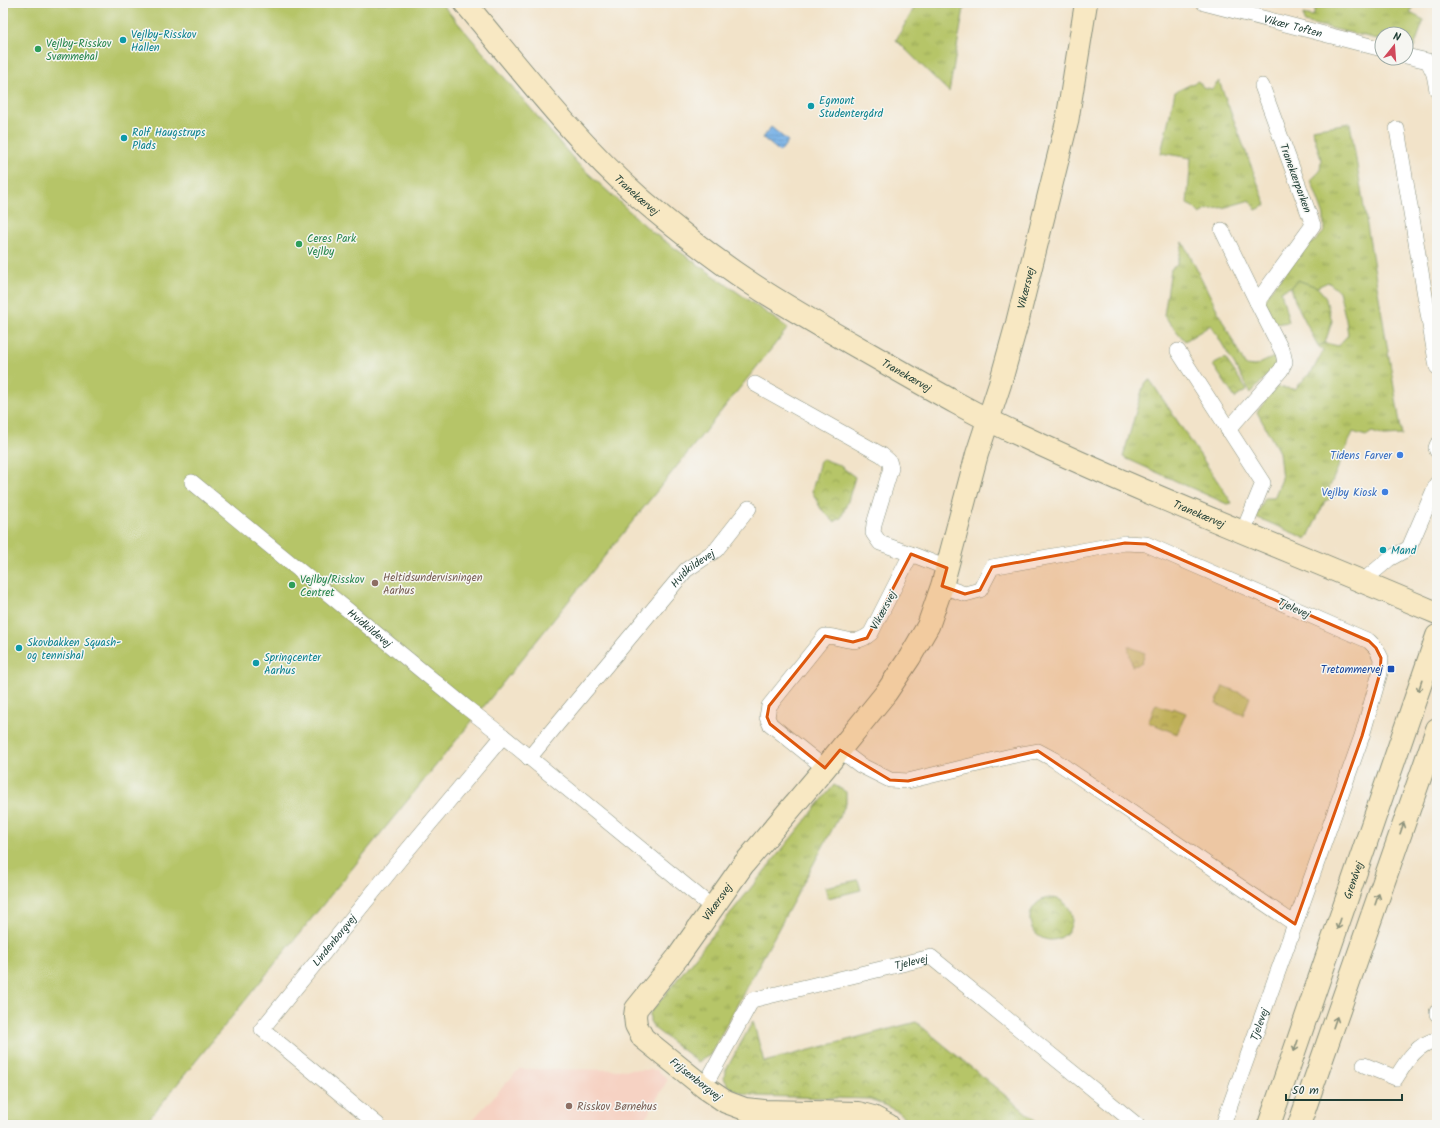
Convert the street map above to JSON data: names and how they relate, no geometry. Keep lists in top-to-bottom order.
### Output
{
  "streets": {
    "street": [
      "Vikær Toften",
      "Tranekærparken",
      "Tranekærvej",
      "Vikærsvej",
      "Hvidkildevej",
      "Tjelevej",
      "Grenåvej",
      "Lindenborgvej",
      "Frijsenborgvej"
    ]
  },
  "crossings": [
    ["Tranekærvej", "Vikærsvej"],
    ["Vikærsvej", "Hvidkildevej"],
    ["Vikærsvej", "Tjelevej"],
    ["Vikærsvej", "Frijsenborgvej"],
    ["Hvidkildevej", "Lindenborgvej"],
    ["Tjelevej", "Frijsenborgvej"]
  ],
  "places": {
    "other": [
      "Vejlby-Risskov Hallen",
      "Vejlby-Risskov Svømmehal",
      "Egmont Studentergård",
      "Rolf Haugstrups Plads",
      "Ceres Park Vejlby",
      "Tidens Farver",
      "Vejlby Kiosk",
      "Mand",
      "Heltidsundervisningen Aarhus",
      "Vejlby/Risskov Centret",
      "Skovbakken Squash- og tennishal",
      "Springcenter Aarhus",
      "Risskov Børnehus"
    ],
    "transit": ["Tretommervej"]
  },
  "scale_bar": "50 m",
  "north": "top"
}
